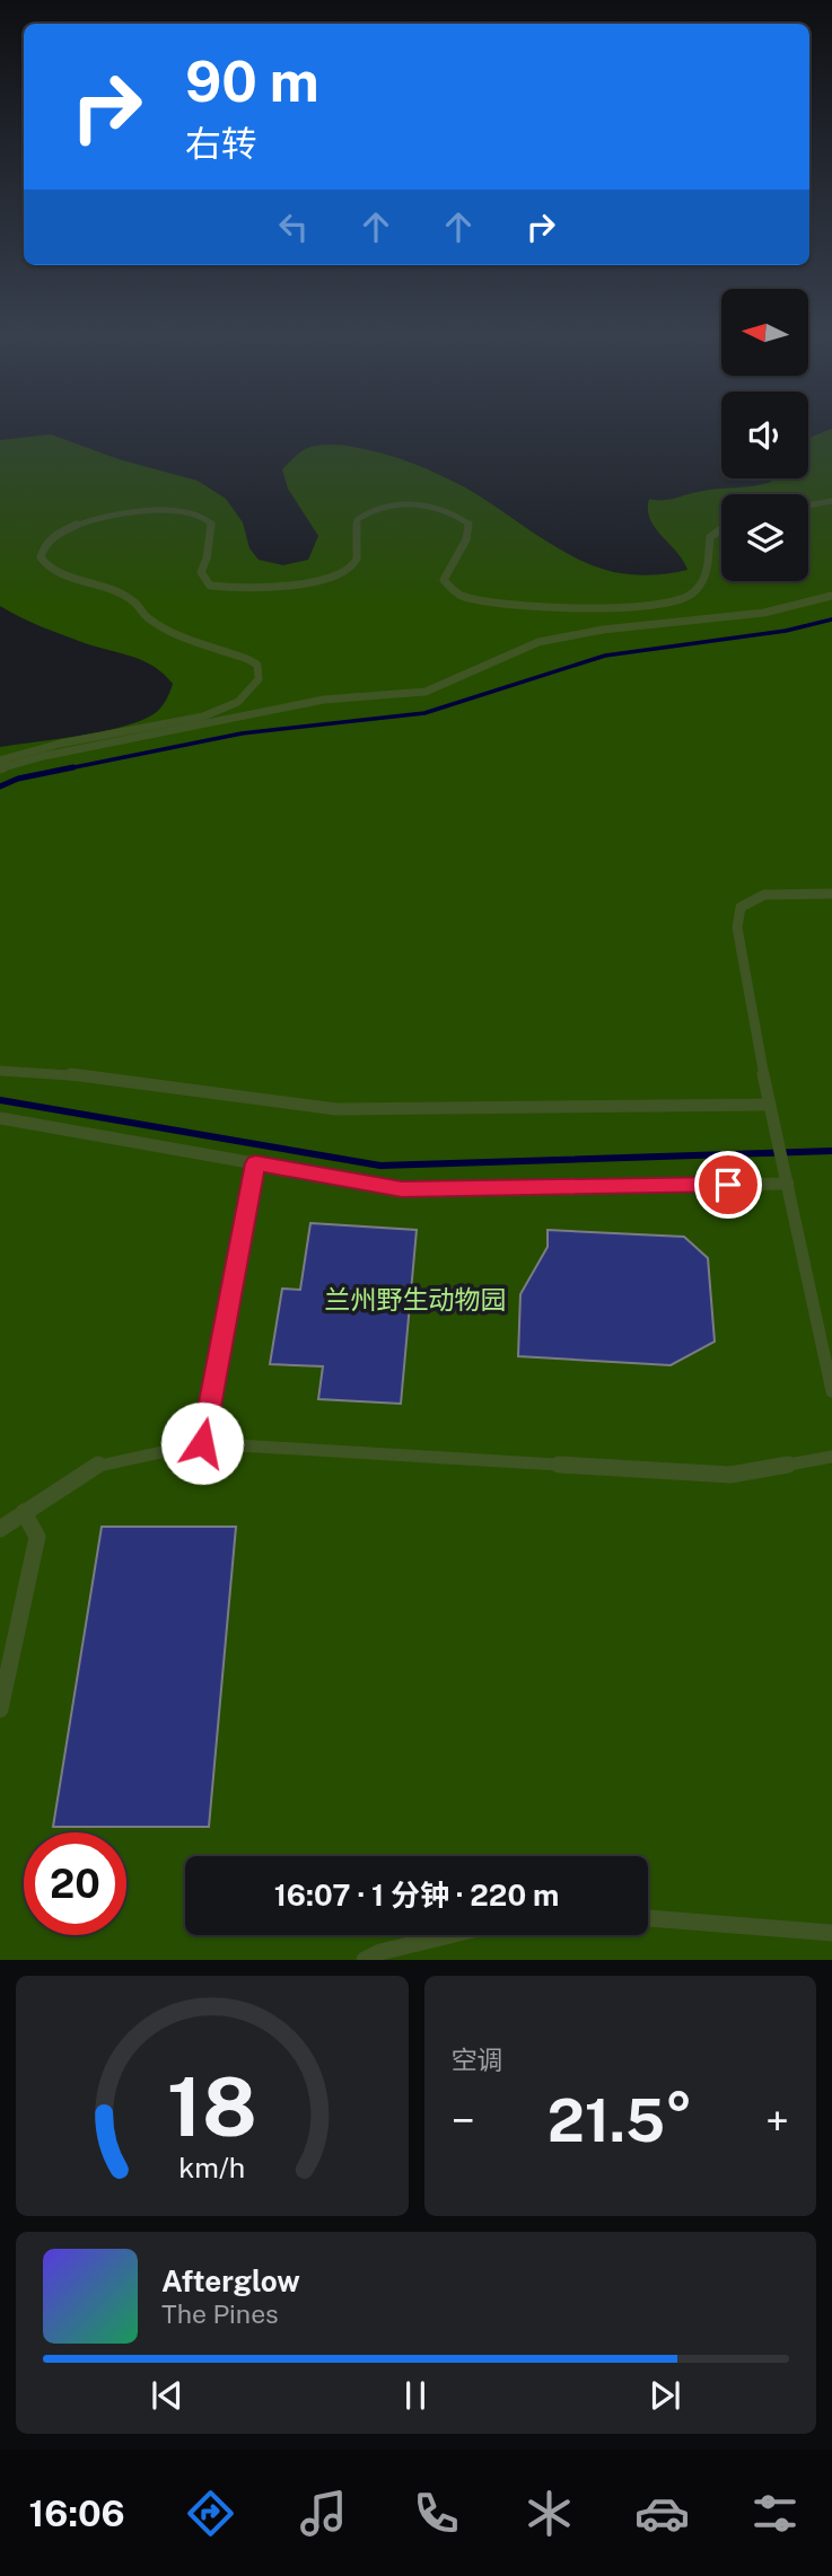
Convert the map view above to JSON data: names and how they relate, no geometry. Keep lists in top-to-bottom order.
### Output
{
  "parks": ["兰州野生动物园"],
  "north": "left",
  "page": {
    "turn": ["90 m", "右转"],
    "limit": "20",
    "trip": "16:07 · 1 分钟 · 220 m",
    "tile": "空调",
    "heat": ["−", "21.5°", "+"],
    "song": ["Afterglow", "The Pines"],
    "tabs": "16:06",
    "gauge": ["18", "km/h"]
  }
}
